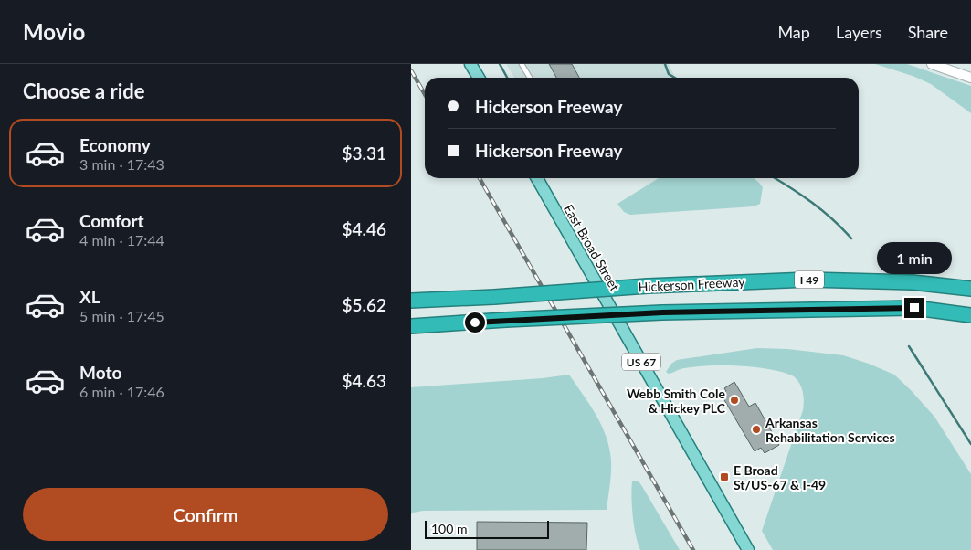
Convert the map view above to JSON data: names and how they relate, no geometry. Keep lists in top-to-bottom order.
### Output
{
  "streets": {
    "highway": ["I 49", "Hickerson Freeway"],
    "main road": ["East Broad Street", "US 67"]
  },
  "places": {
    "other": ["Webb Smith Cole & Hickey PLC", "Arkansas Rehabilitation Services"],
    "transit": ["E Broad St/US-67 & I-49"]
  },
  "scale_bar": "100 m",
  "page": {
    "header": "Movio",
    "nav": ["Map", "Layers", "Share"],
    "heading": "Choose a ride",
    "banner": ["Hickerson Freeway", "Hickerson Freeway"],
    "list": [
      {
        "name": "Economy",
        "note": "3 min · 17:43",
        "value": "$3.31"
      },
      {
        "name": "Comfort",
        "note": "4 min · 17:44",
        "value": "$4.46"
      },
      {
        "name": "XL",
        "note": "5 min · 17:45",
        "value": "$5.62"
      },
      {
        "name": "Moto",
        "note": "6 min · 17:46",
        "value": "$4.63"
      }
    ],
    "bubble": "1 min",
    "buttons": "Confirm",
    "scale": "100 m"
  }
}
